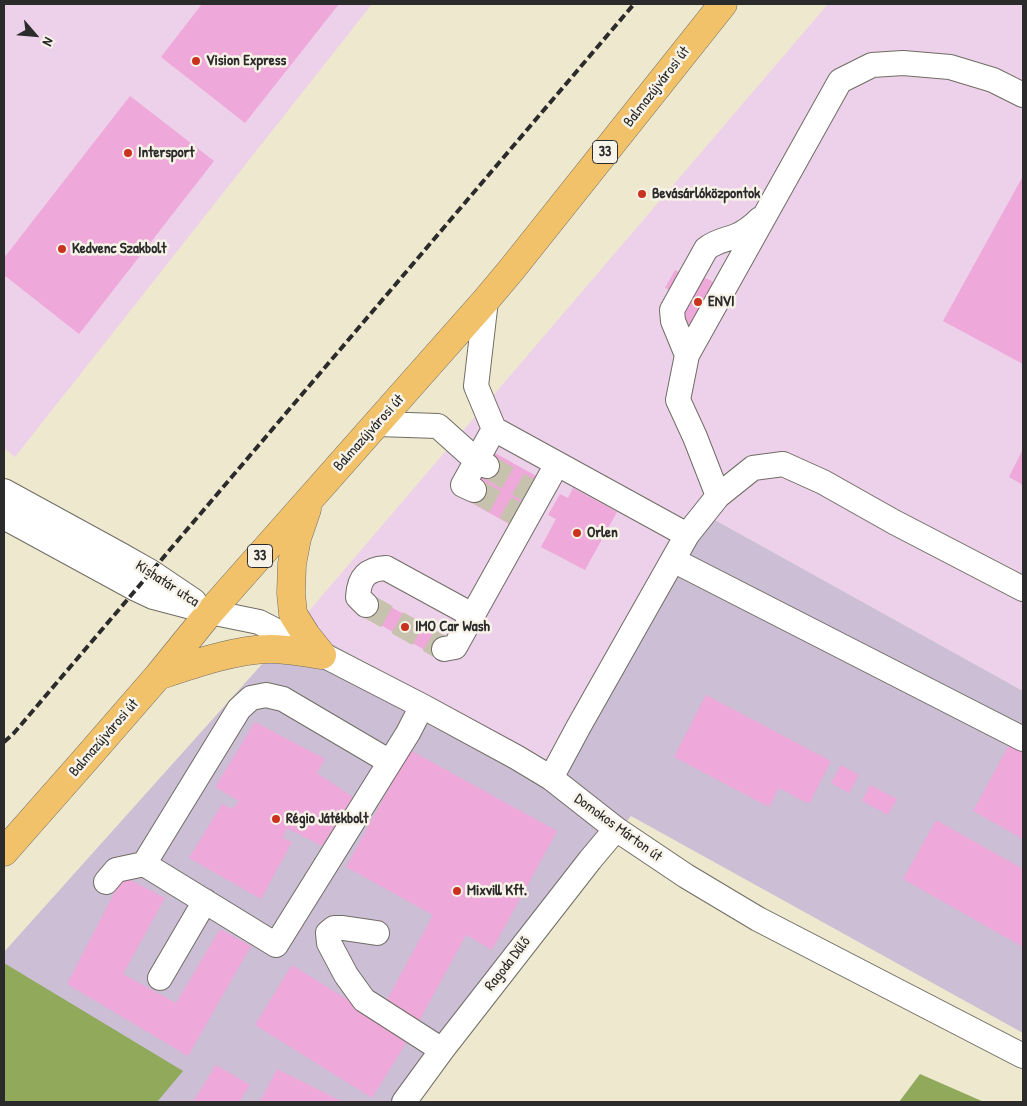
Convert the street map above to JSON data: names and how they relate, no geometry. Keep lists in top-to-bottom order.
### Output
{
  "streets": {
    "main road": ["Balmazújvárosi út", "33"],
    "street": ["Kishatár utca", "Domokos Márton út", "Ragoda Dűlő"]
  },
  "crossings": [
    ["Balmazújvárosi út", "Kishatár utca"],
    ["Balmazújvárosi út", "Domokos Márton út"],
    ["Kishatár utca", "Domokos Márton út"],
    ["Domokos Márton út", "Ragoda Dűlő"]
  ],
  "places": [
    "Vision Express",
    "Intersport",
    "Bevásárlóközpontok",
    "Kedvenc Szakbolt",
    "ENVI",
    "Orlen",
    "IMO Car Wash",
    "Régio Játékbolt",
    "Mixvill Kft."
  ],
  "north": "bottom right"
}
